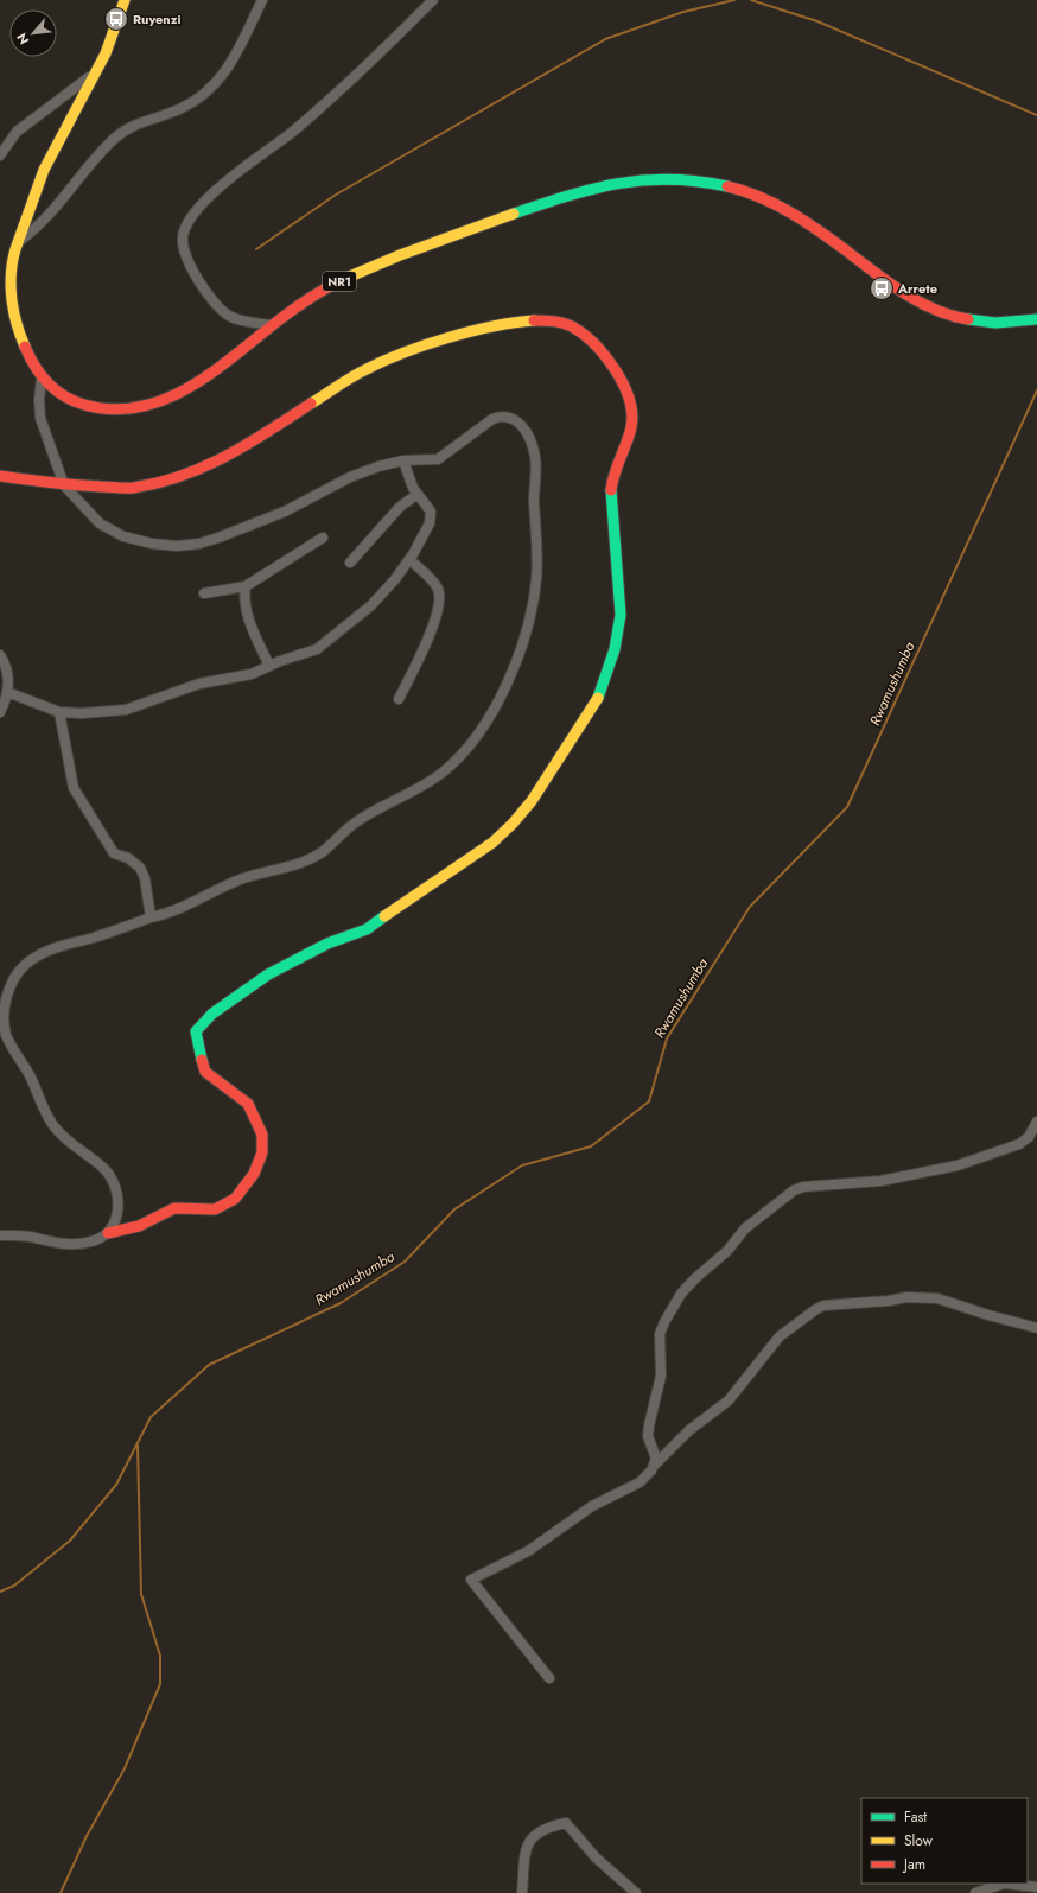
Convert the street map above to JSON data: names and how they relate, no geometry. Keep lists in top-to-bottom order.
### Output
{
  "streets": {
    "main road": ["NR1"]
  },
  "water": ["Rwamushumba"],
  "places": {
    "bus stop": ["Ruyenzi", "Arrete"]
  },
  "legend": ["Fast", "Slow", "Jam"],
  "north": "bottom left"
}
